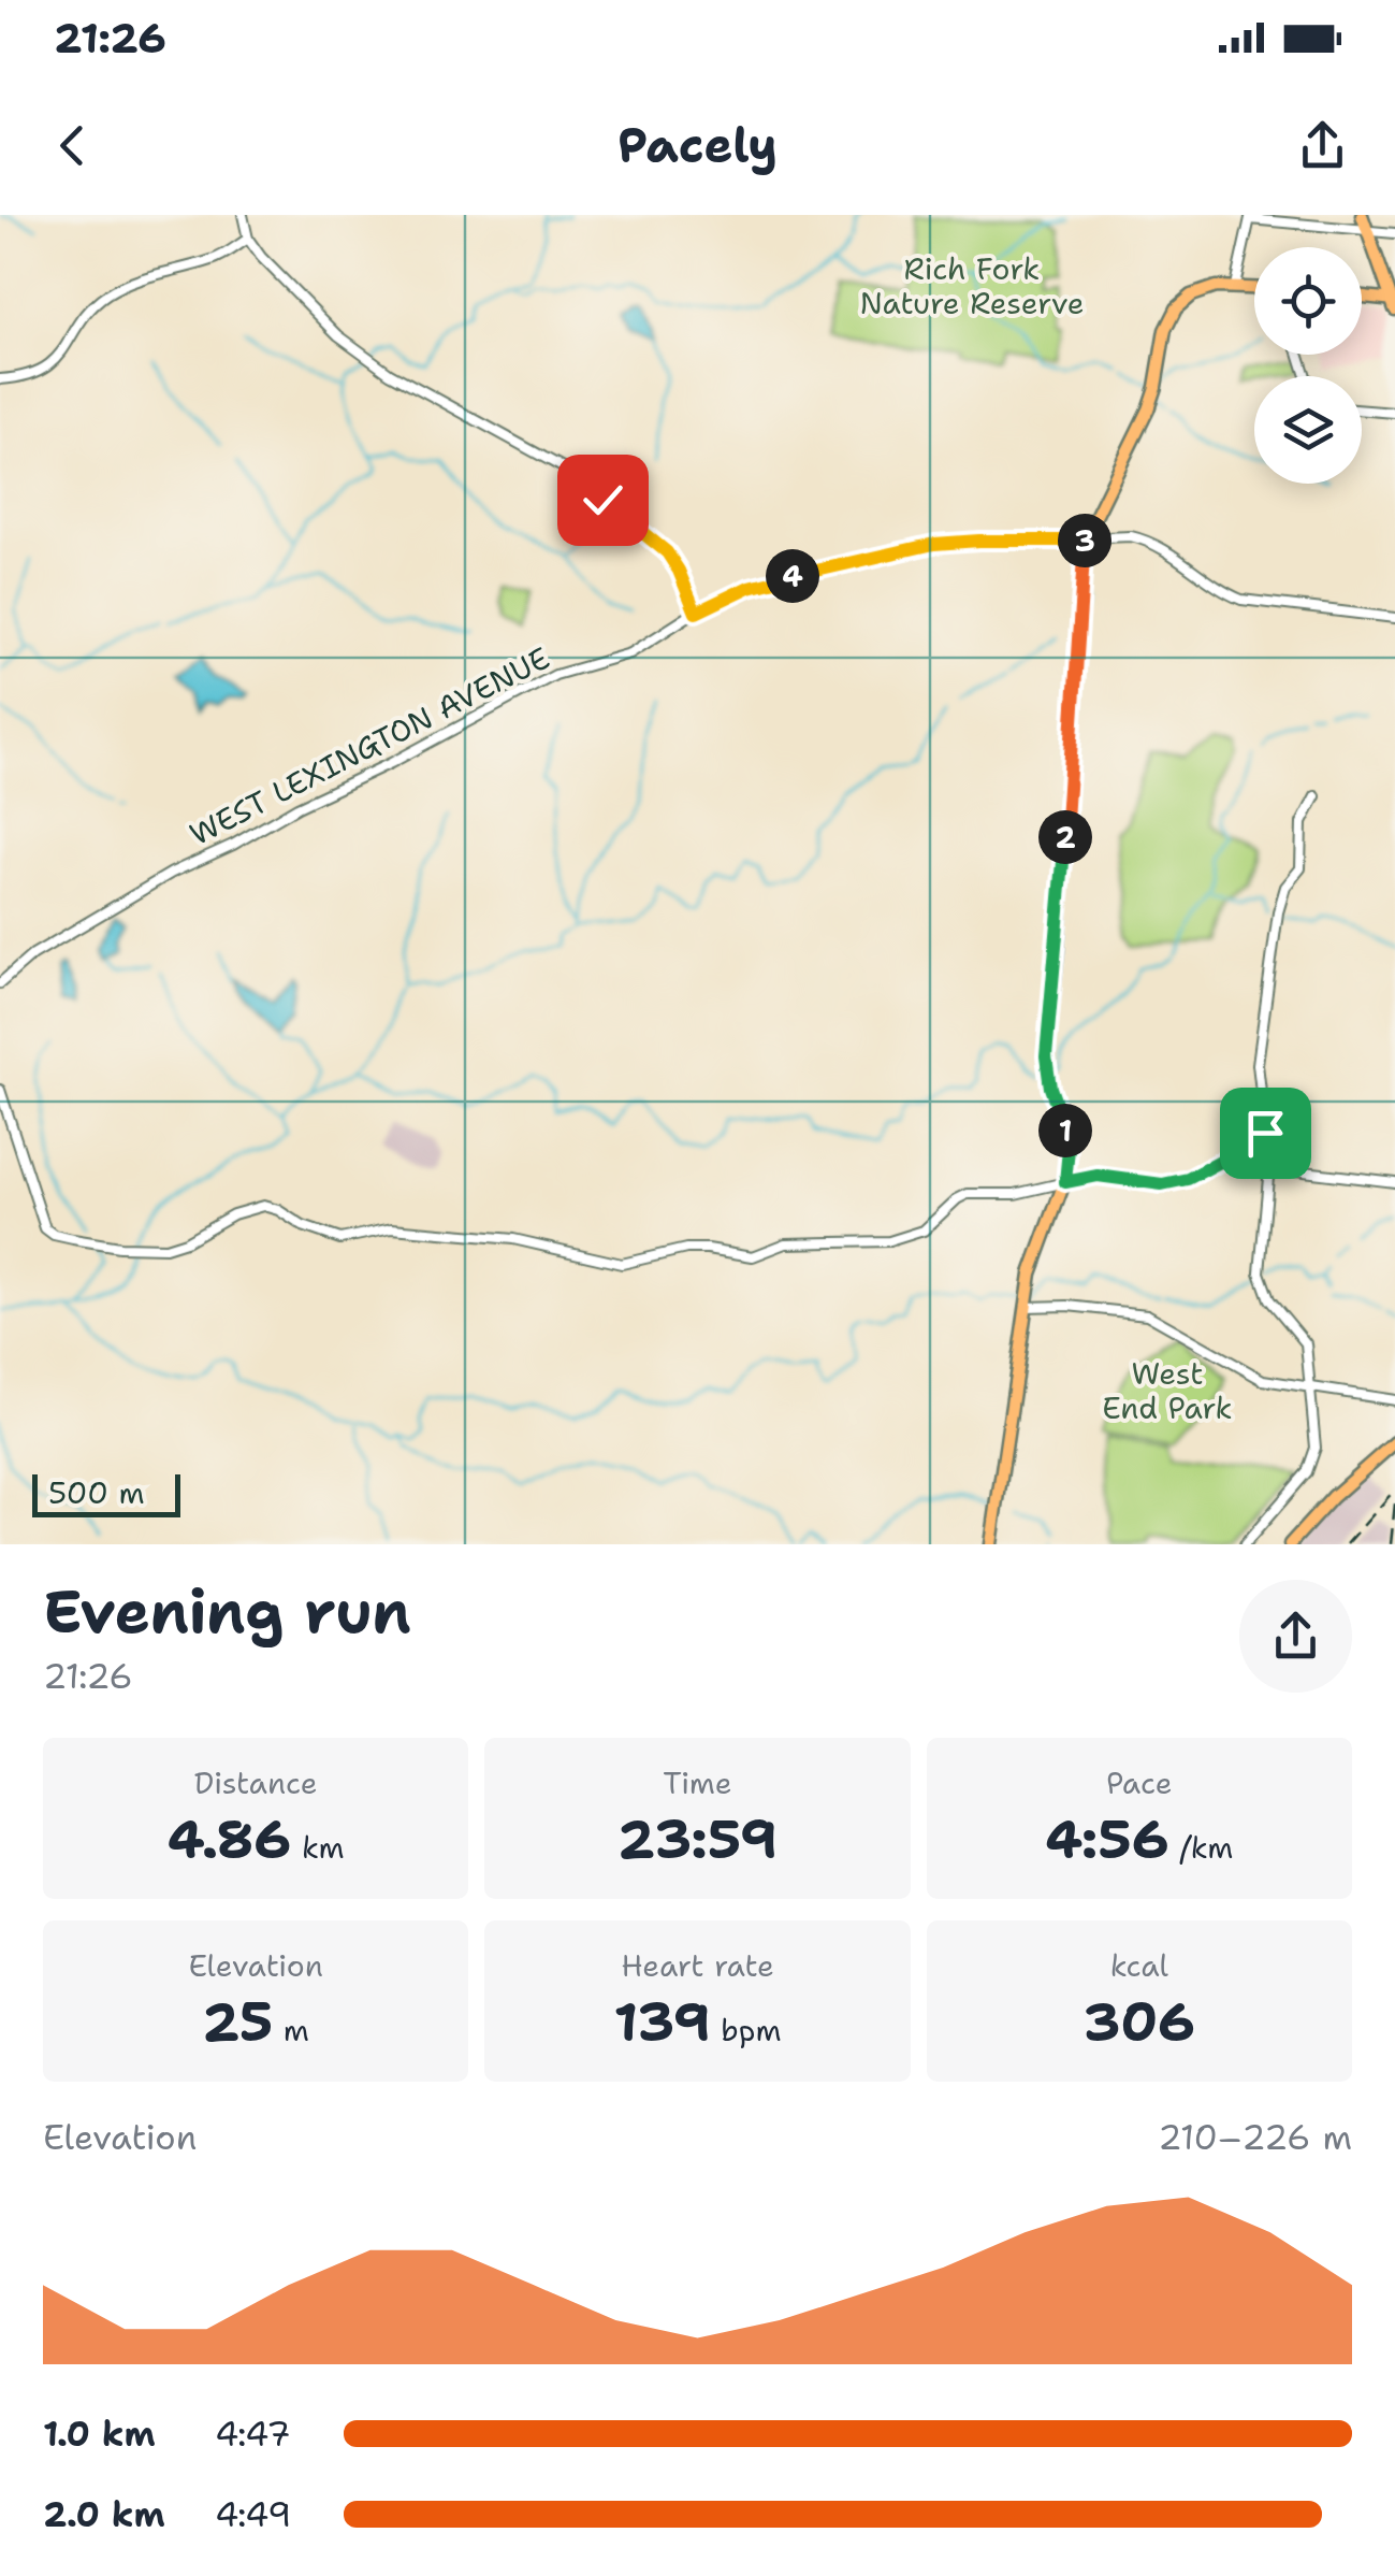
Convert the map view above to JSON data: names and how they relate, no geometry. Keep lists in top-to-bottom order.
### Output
{
  "streets": {
    "street": ["WEST LEXINGTON AVENUE"]
  },
  "parks": ["Rich Fork Nature Reserve", "West End Park"],
  "scale_bar": "500 m",
  "page": {
    "status": "21:26",
    "header": "Pacely",
    "pins": [
      "3",
      "4",
      "2",
      "1"
    ],
    "scale": "500 m",
    "heading": ["Evening run", "21:26"],
    "stats": [
      ["Distance", "4.86 km"],
      ["Time", "23:59"],
      ["Pace", "4:56 /km"],
      ["Elevation", "25 m"],
      ["Heart rate", "139 bpm"],
      ["kcal", "306"]
    ],
    "chart": ["Elevation", "210–226 m"],
    "list": [
      {
        "name": "1.0 km",
        "note": "4:47"
      },
      {
        "name": "2.0 km",
        "note": "4:49"
      }
    ]
  }
}
